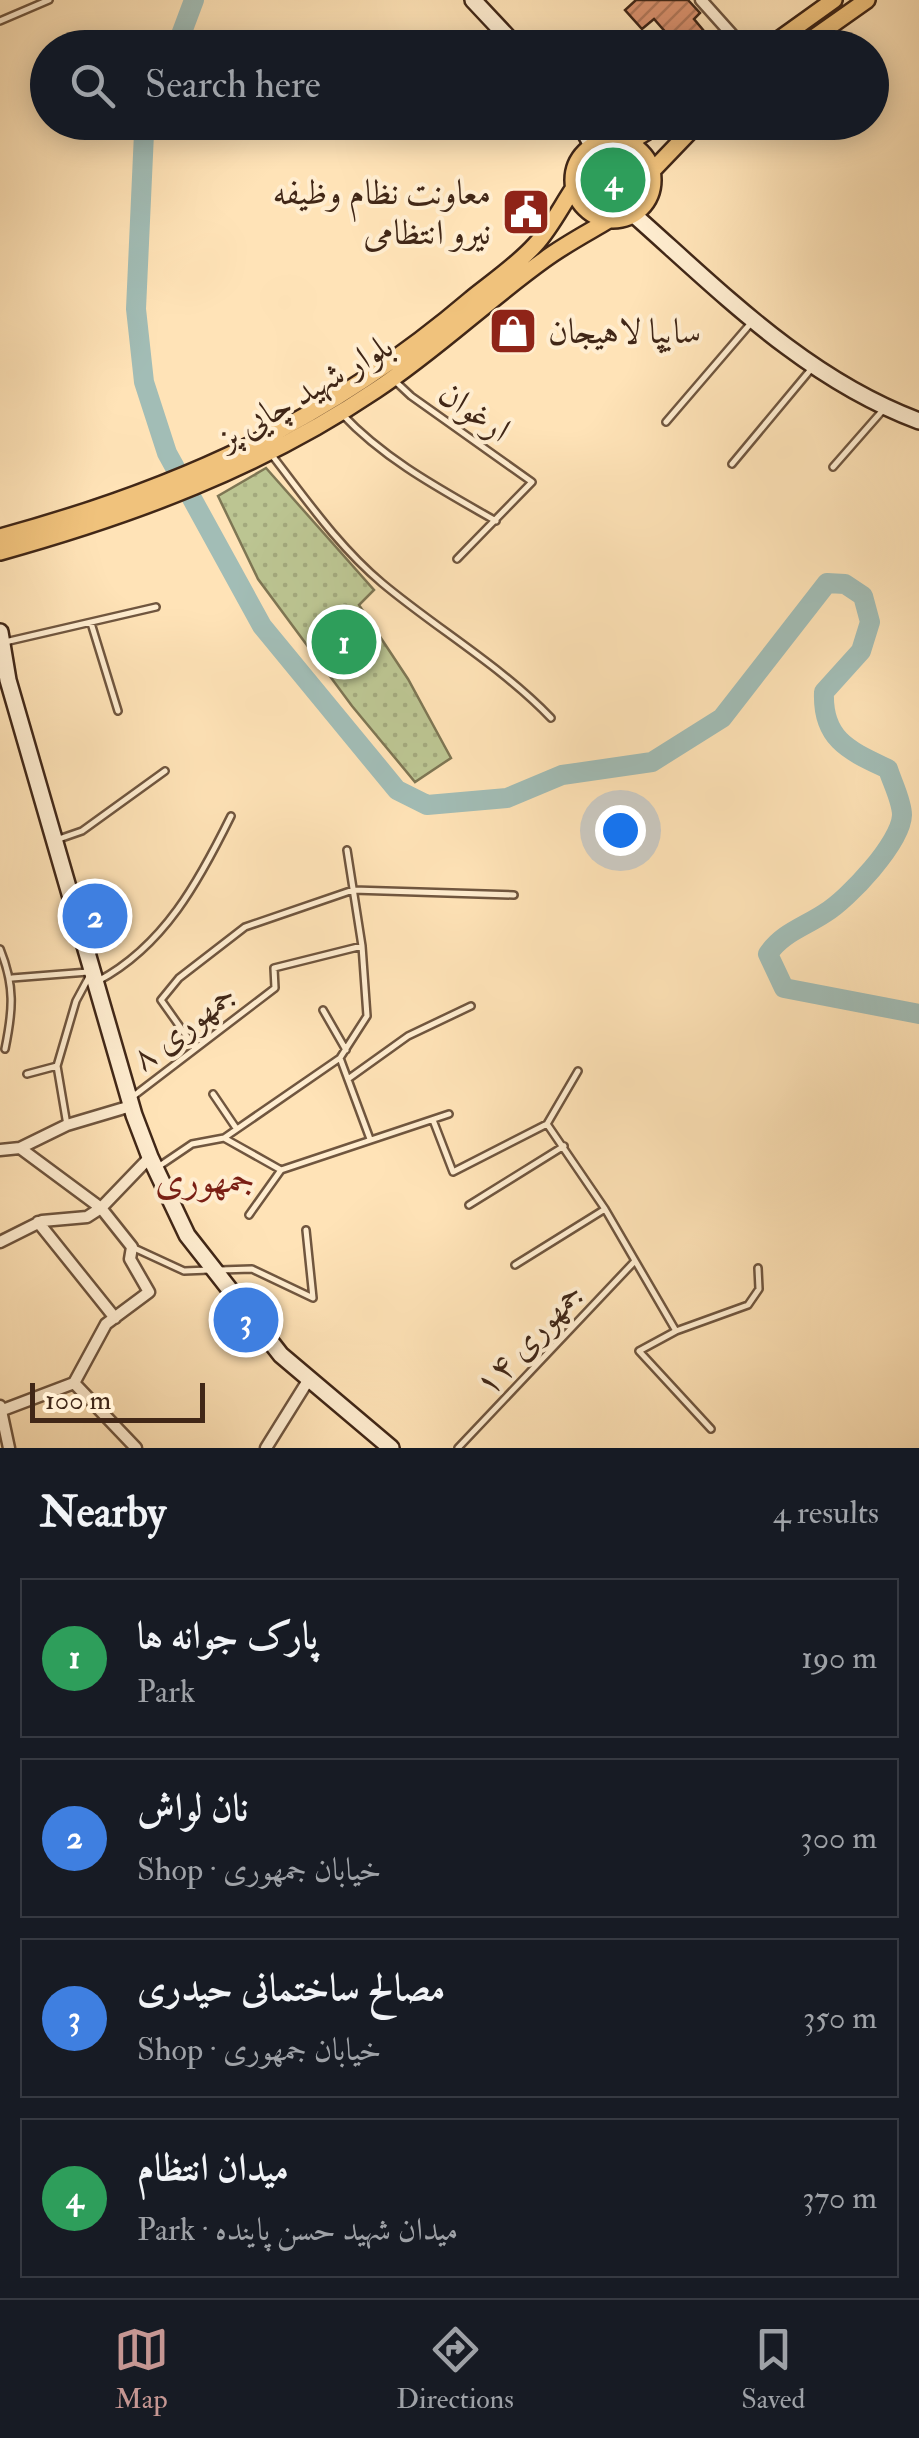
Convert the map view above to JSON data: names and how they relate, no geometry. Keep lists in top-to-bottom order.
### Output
{
  "streets": {
    "main road": ["بلوار شهید چایی پز"],
    "lane": ["ارغوان", "جمهوری ۸", "جمهوری ۱۴"]
  },
  "crossings": [
    ["بلوار شهید چایی پز", "ارغوان"]
  ],
  "districts": ["جمهوری"],
  "places": {
    "public building": ["معاونت نظام وظیفه نیرو انتظامی"],
    "shop": ["سایپا لاهیجان"]
  },
  "scale_bar": "100 m",
  "page": {
    "search": "Search here",
    "pins": [
      "4",
      "1",
      "2",
      "3"
    ],
    "scale": "100 m",
    "heading": ["Nearby", "4 results"],
    "list": [
      {
        "mark": "1",
        "name": "پارک جوانه ها",
        "note": "Park",
        "value": "190 m"
      },
      {
        "mark": "2",
        "name": "نان لواش",
        "note": "Shop · خیابان جمهوری",
        "value": "300 m"
      },
      {
        "mark": "3",
        "name": "مصالح ساختمانی حیدری",
        "note": "Shop · خیابان جمهوری",
        "value": "350 m"
      },
      {
        "mark": "4",
        "name": "میدان انتظام",
        "note": "Park · میدان شهید حسن پاینده",
        "value": "370 m"
      }
    ],
    "nav": ["Map", "Directions", "Saved"]
  }
}
